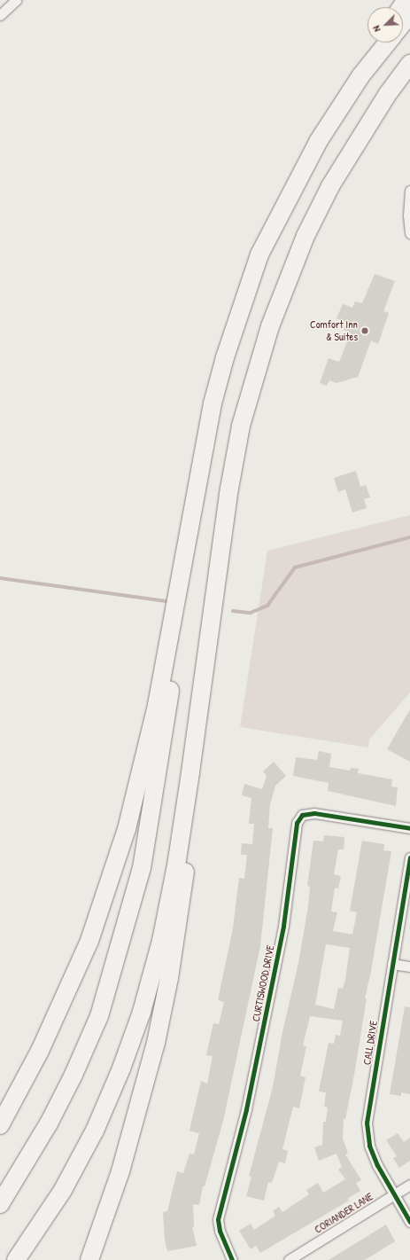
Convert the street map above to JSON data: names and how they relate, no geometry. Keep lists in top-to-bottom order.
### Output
{
  "streets": {
    "street": ["CURTISWOOD DRIVE", "CALL DRIVE", "CORIANDER LANE"]
  },
  "crossings": [
    ["CALL DRIVE", "CORIANDER LANE"]
  ],
  "places": ["Comfort Inn & Suites"],
  "north": "bottom left"
}
